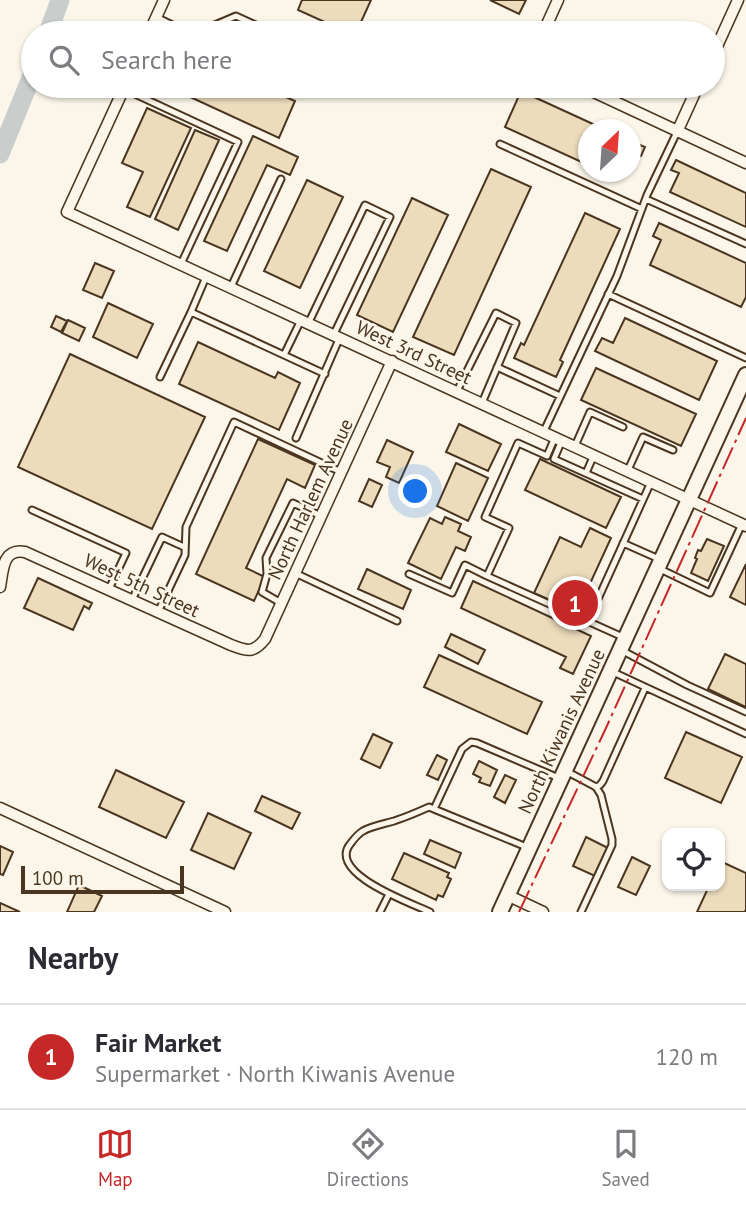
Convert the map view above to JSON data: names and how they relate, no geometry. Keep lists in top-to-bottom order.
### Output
{
  "streets": {
    "main road": ["North Kiwanis Avenue"],
    "street": ["West 3rd Street", "North Harlem Avenue", "West 5th Street"]
  },
  "crossings": [
    ["West 3rd Street", "North Harlem Avenue"],
    ["West 3rd Street", "North Kiwanis Avenue"],
    ["North Harlem Avenue", "West 5th Street"]
  ],
  "scale_bar": "100 m",
  "north": "top right",
  "page": {
    "search": "Search here",
    "pins": "1",
    "scale": "100 m",
    "heading": "Nearby",
    "list": [
      {
        "mark": "1",
        "name": "Fair Market",
        "note": "Supermarket · North Kiwanis Avenue",
        "value": "120 m"
      }
    ],
    "nav": ["Map", "Directions", "Saved"]
  }
}
